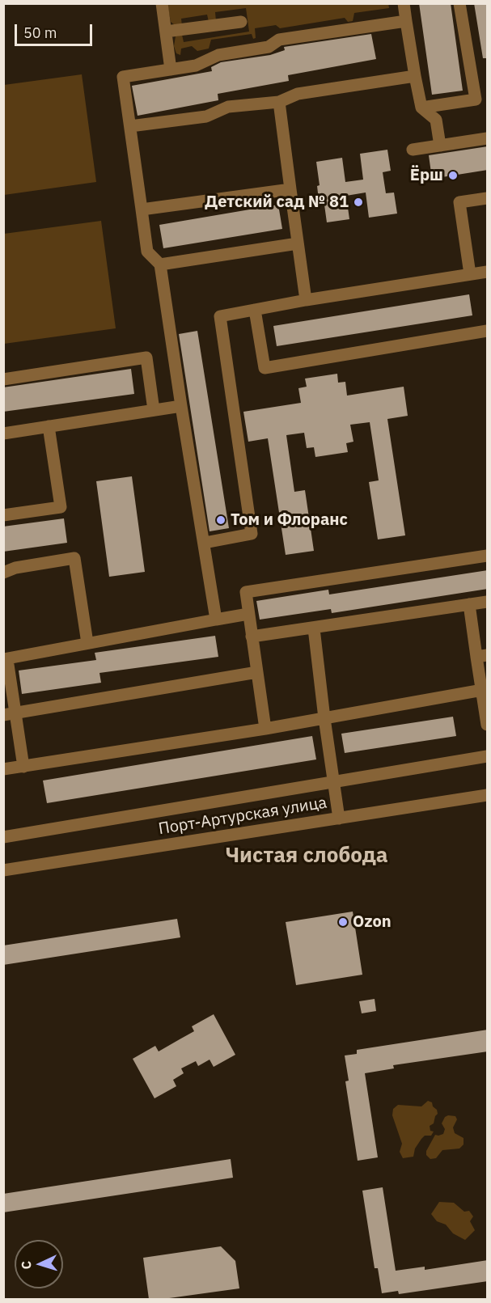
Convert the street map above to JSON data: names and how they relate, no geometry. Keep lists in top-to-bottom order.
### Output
{
  "streets": {
    "street": ["Порт-Артурская улица"]
  },
  "districts": ["Чистая слобода"],
  "places": [
    "Ёрш",
    "Детский сад № 81",
    "Том и Флоранс",
    "Ozon"
  ],
  "scale_bar": "50 m",
  "north": "left"
}
